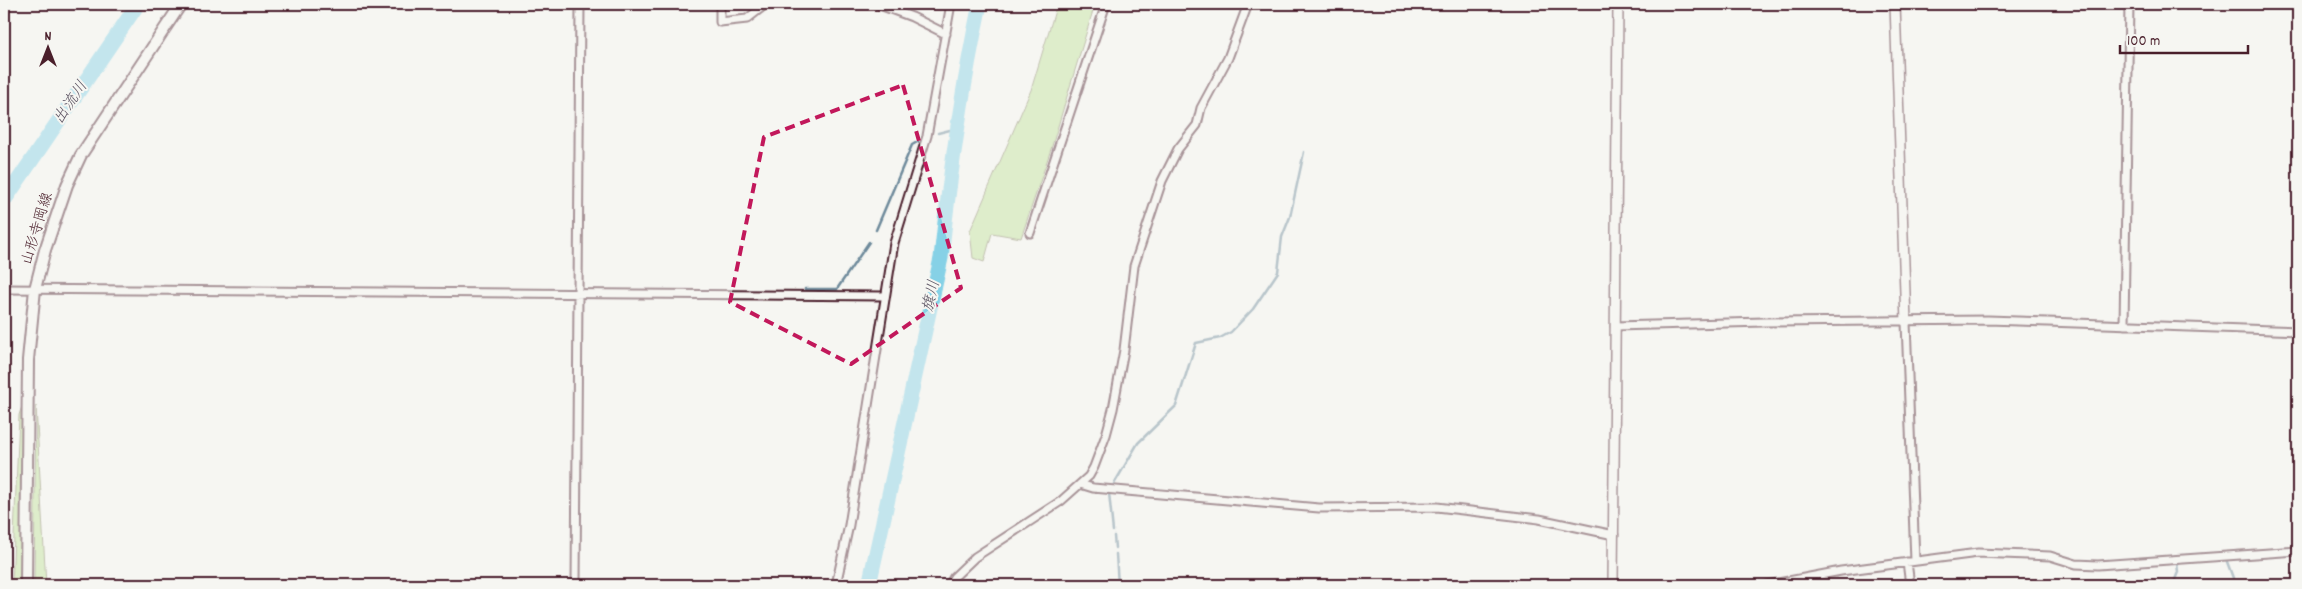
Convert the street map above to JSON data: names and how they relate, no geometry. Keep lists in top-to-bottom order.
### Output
{
  "streets": {
    "main road": ["山形寺岡線"]
  },
  "water": ["出流川", "旗川"],
  "scale_bar": "100 m",
  "north": "top"
}
